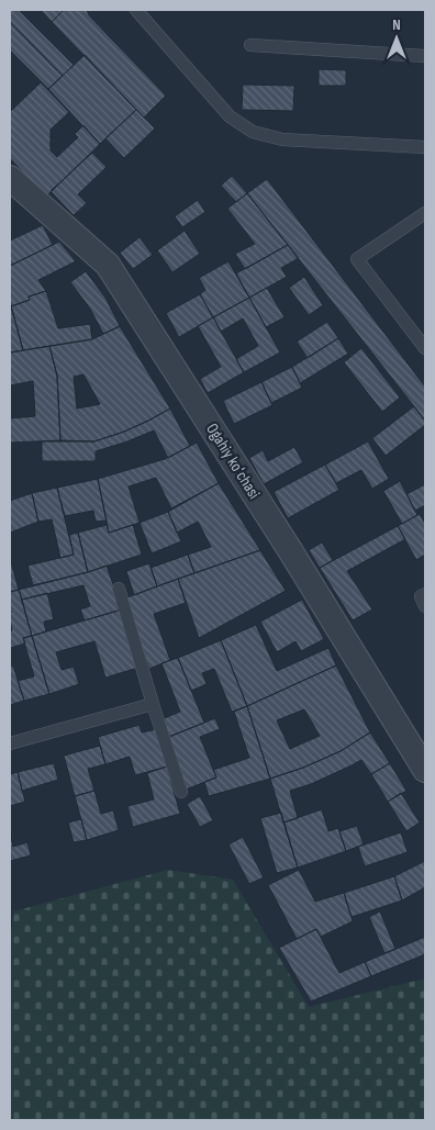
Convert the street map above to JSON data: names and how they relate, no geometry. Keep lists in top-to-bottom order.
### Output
{
  "streets": {
    "street": ["Ogahiy koʻchasi"]
  },
  "north": "top"
}
